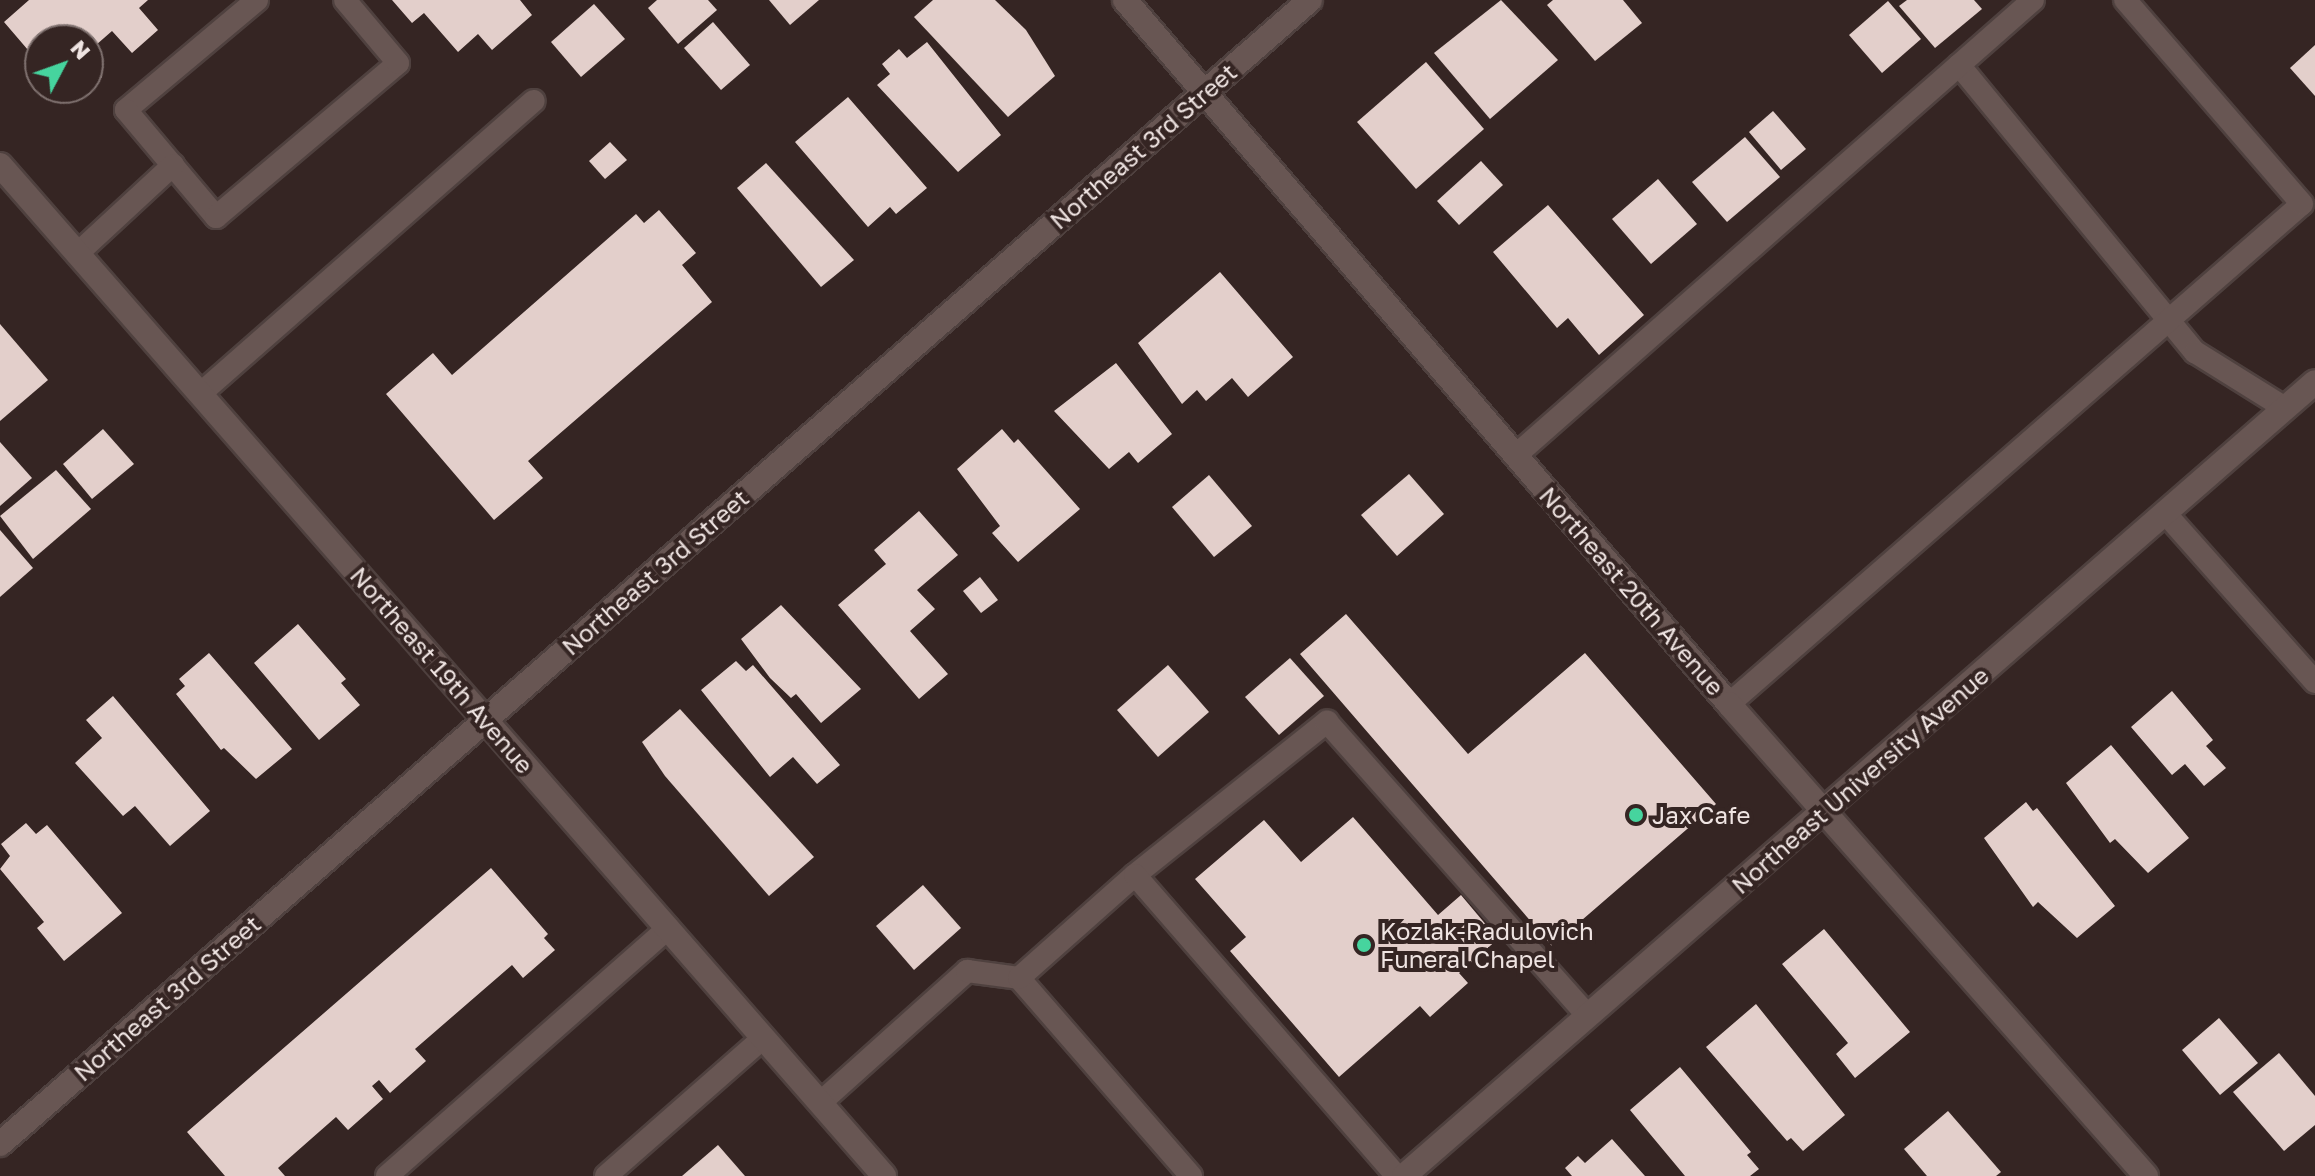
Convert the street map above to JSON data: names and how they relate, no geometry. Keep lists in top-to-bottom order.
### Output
{
  "streets": {
    "street": [
      "Northeast 3rd Street",
      "Northeast 20th Avenue",
      "Northeast 19th Avenue",
      "Northeast University Avenue"
    ]
  },
  "crossings": [
    ["Northeast 3rd Street", "Northeast 20th Avenue"],
    ["Northeast 3rd Street", "Northeast 19th Avenue"],
    ["Northeast 20th Avenue", "Northeast University Avenue"]
  ],
  "places": ["Jax Cafe", "Kozlak-Radulovich Funeral Chapel"],
  "north": "top right"
}
